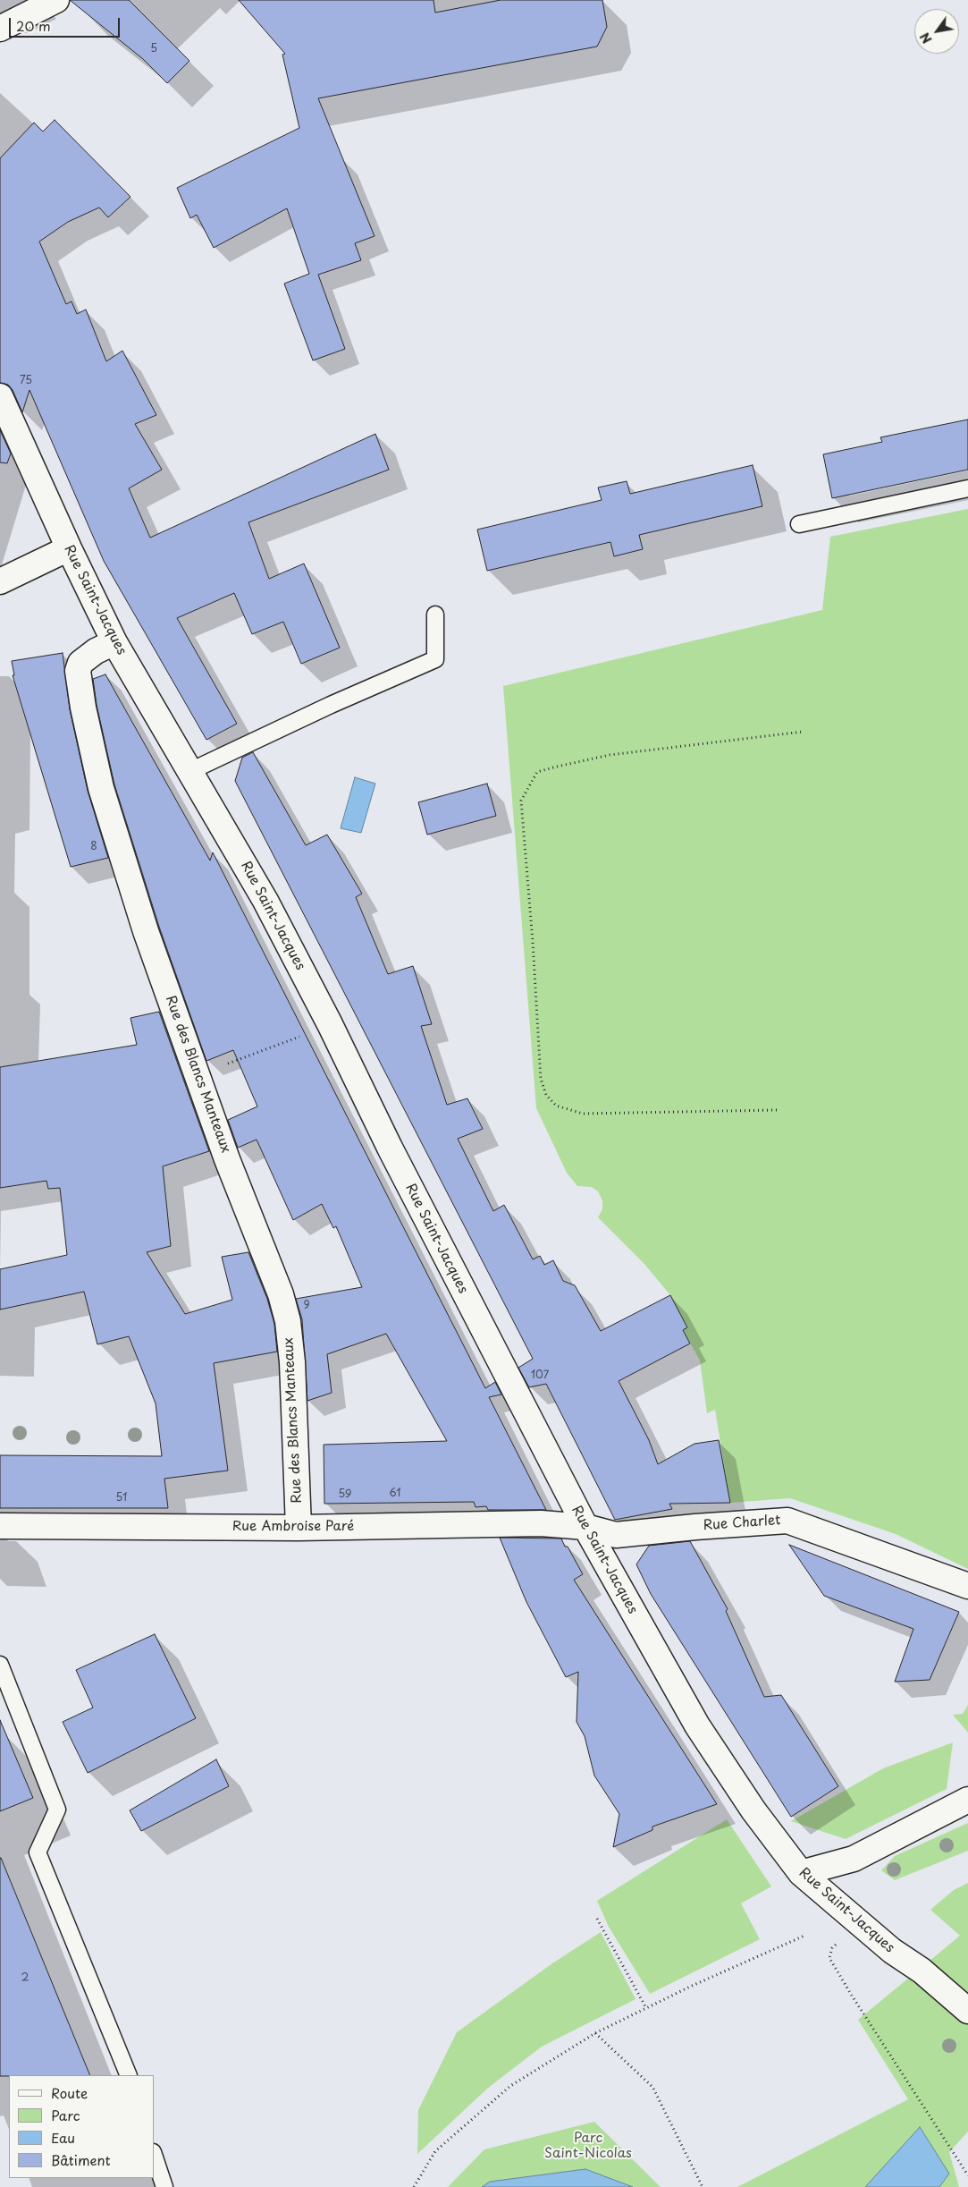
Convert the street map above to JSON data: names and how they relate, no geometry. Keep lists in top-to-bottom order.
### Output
{
  "streets": {
    "street": [
      "Rue Saint-Jacques",
      "Rue des Blancs Manteaux",
      "Rue Charlet",
      "Rue Ambroise Paré"
    ]
  },
  "crossings": [
    ["Rue Saint-Jacques", "Rue des Blancs Manteaux"],
    ["Rue Saint-Jacques", "Rue Charlet"],
    ["Rue Saint-Jacques", "Rue Ambroise Paré"],
    ["Rue des Blancs Manteaux", "Rue Ambroise Paré"],
    ["Rue Charlet", "Rue Ambroise Paré"]
  ],
  "parks": ["Parc Saint-Nicolas"],
  "house_numbers": [
    "5",
    "75",
    "8",
    "9",
    "107",
    "61",
    "59",
    "51",
    "2"
  ],
  "legend": [
    "Route",
    "Parc",
    "Eau",
    "Bâtiment"
  ],
  "scale_bar": "20 m",
  "north": "bottom left"
}
